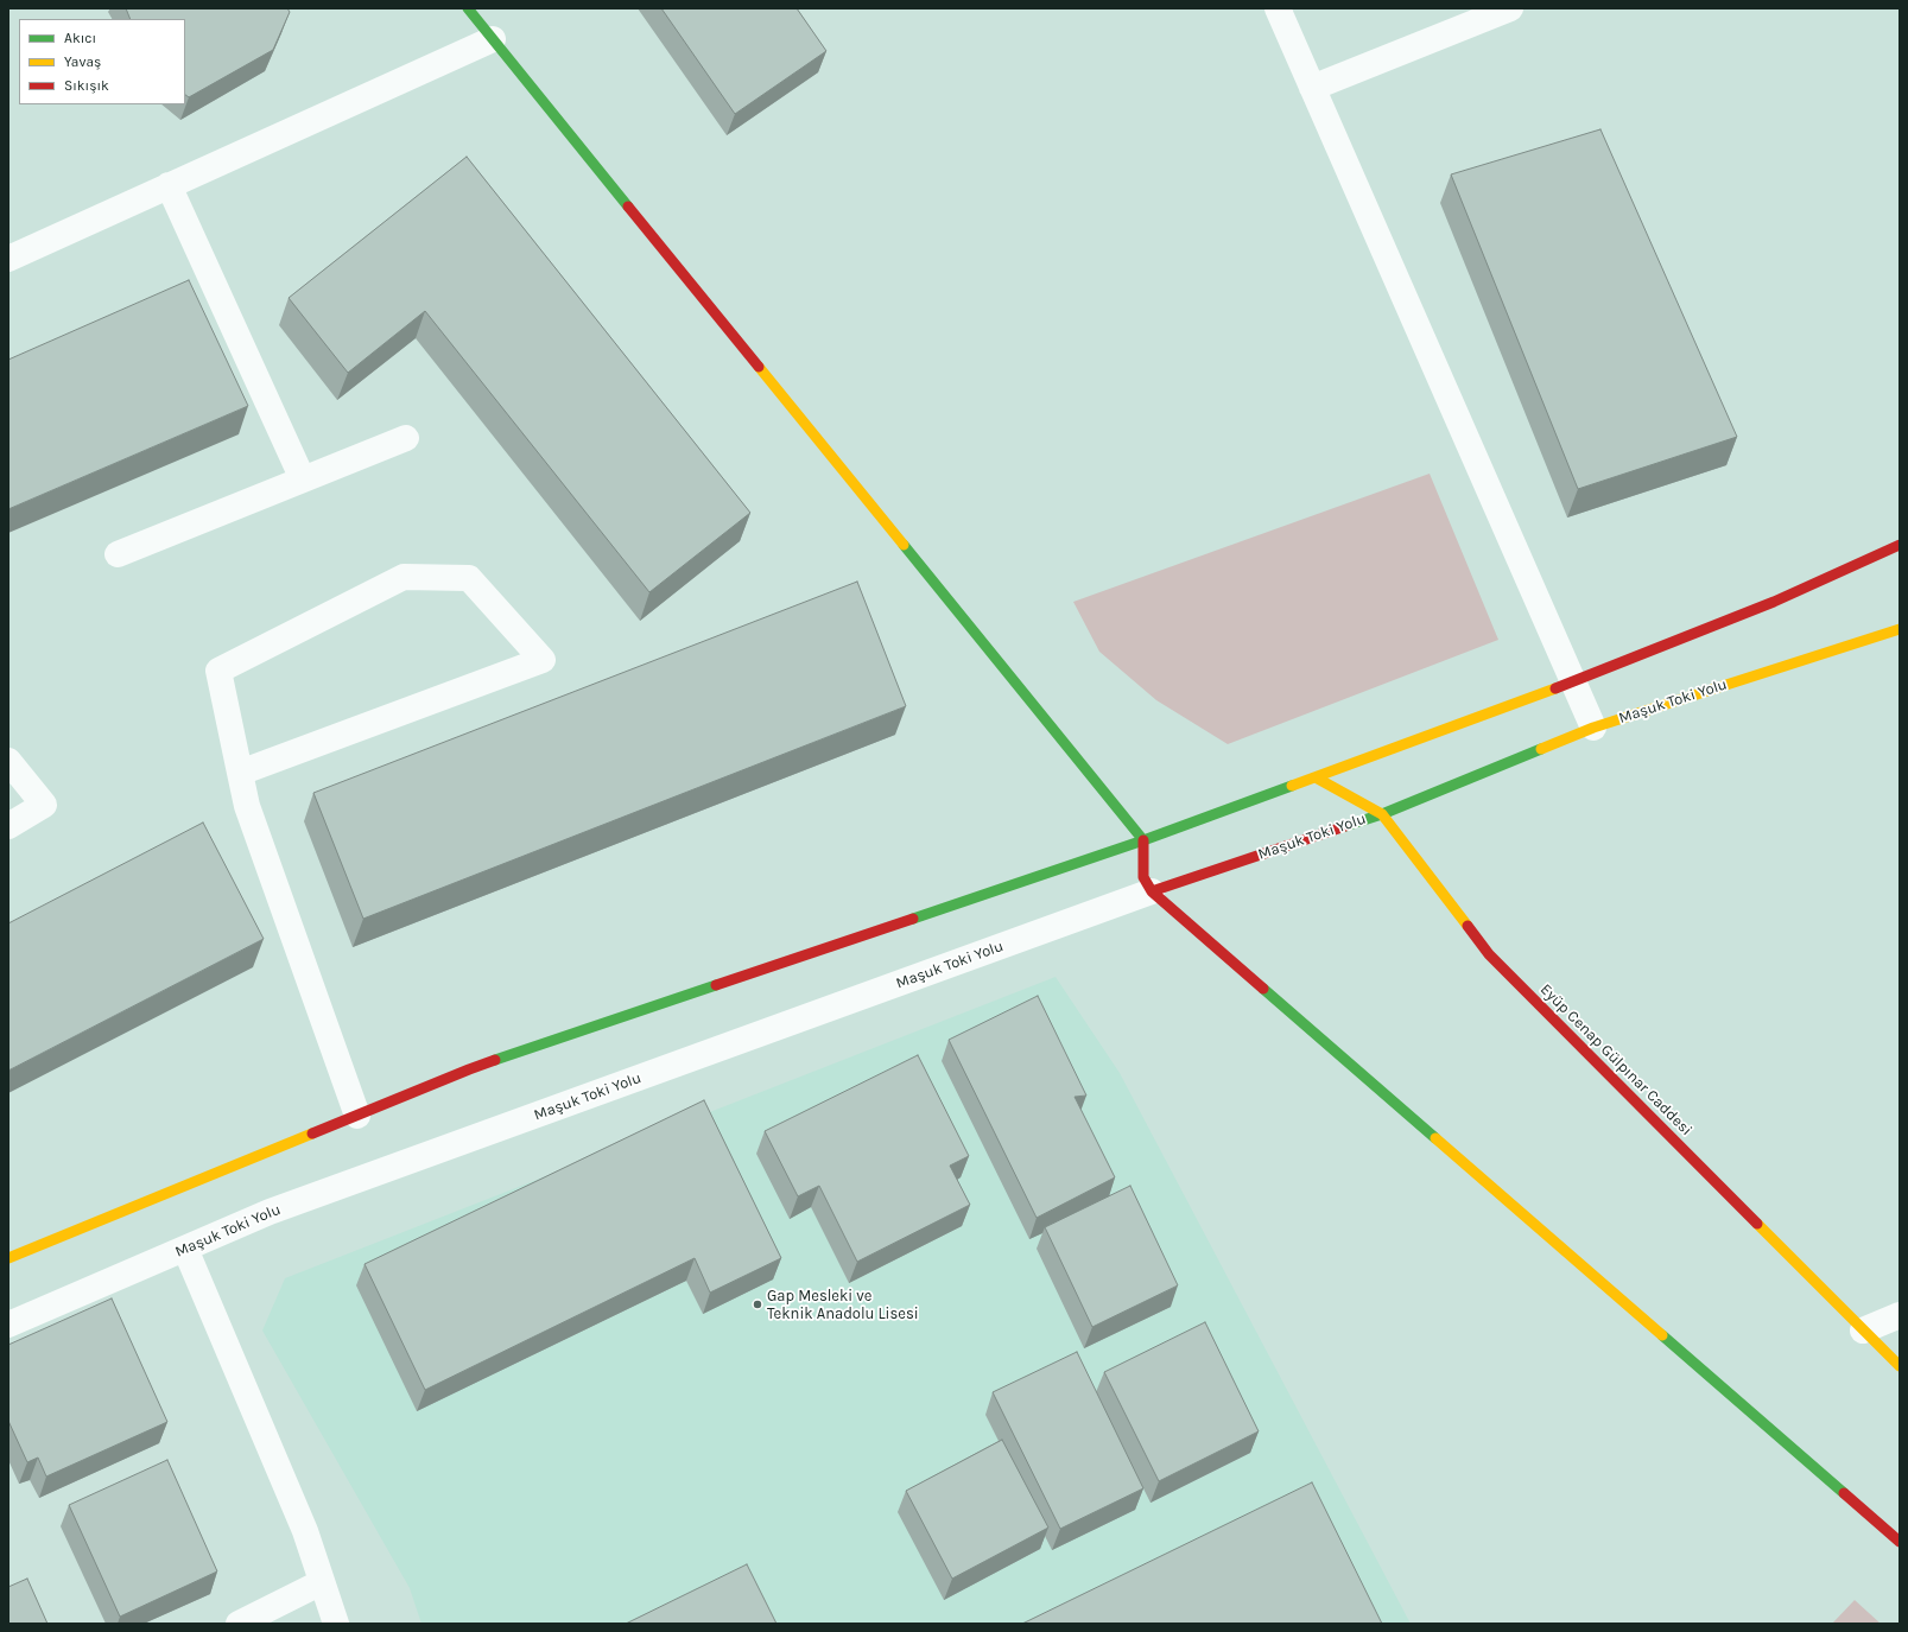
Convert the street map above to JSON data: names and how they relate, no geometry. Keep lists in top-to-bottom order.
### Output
{
  "streets": {
    "main road": ["Maşuk Toki Yolu", "Eyüp Cenap Gülpınar Caddesi"]
  },
  "crossings": [
    ["Maşuk Toki Yolu", "Eyüp Cenap Gülpınar Caddesi"]
  ],
  "places": ["Gap Mesleki ve Teknik Anadolu Lisesi"],
  "legend": ["Akıcı", "Yavaş", "Sıkışık"]
}
